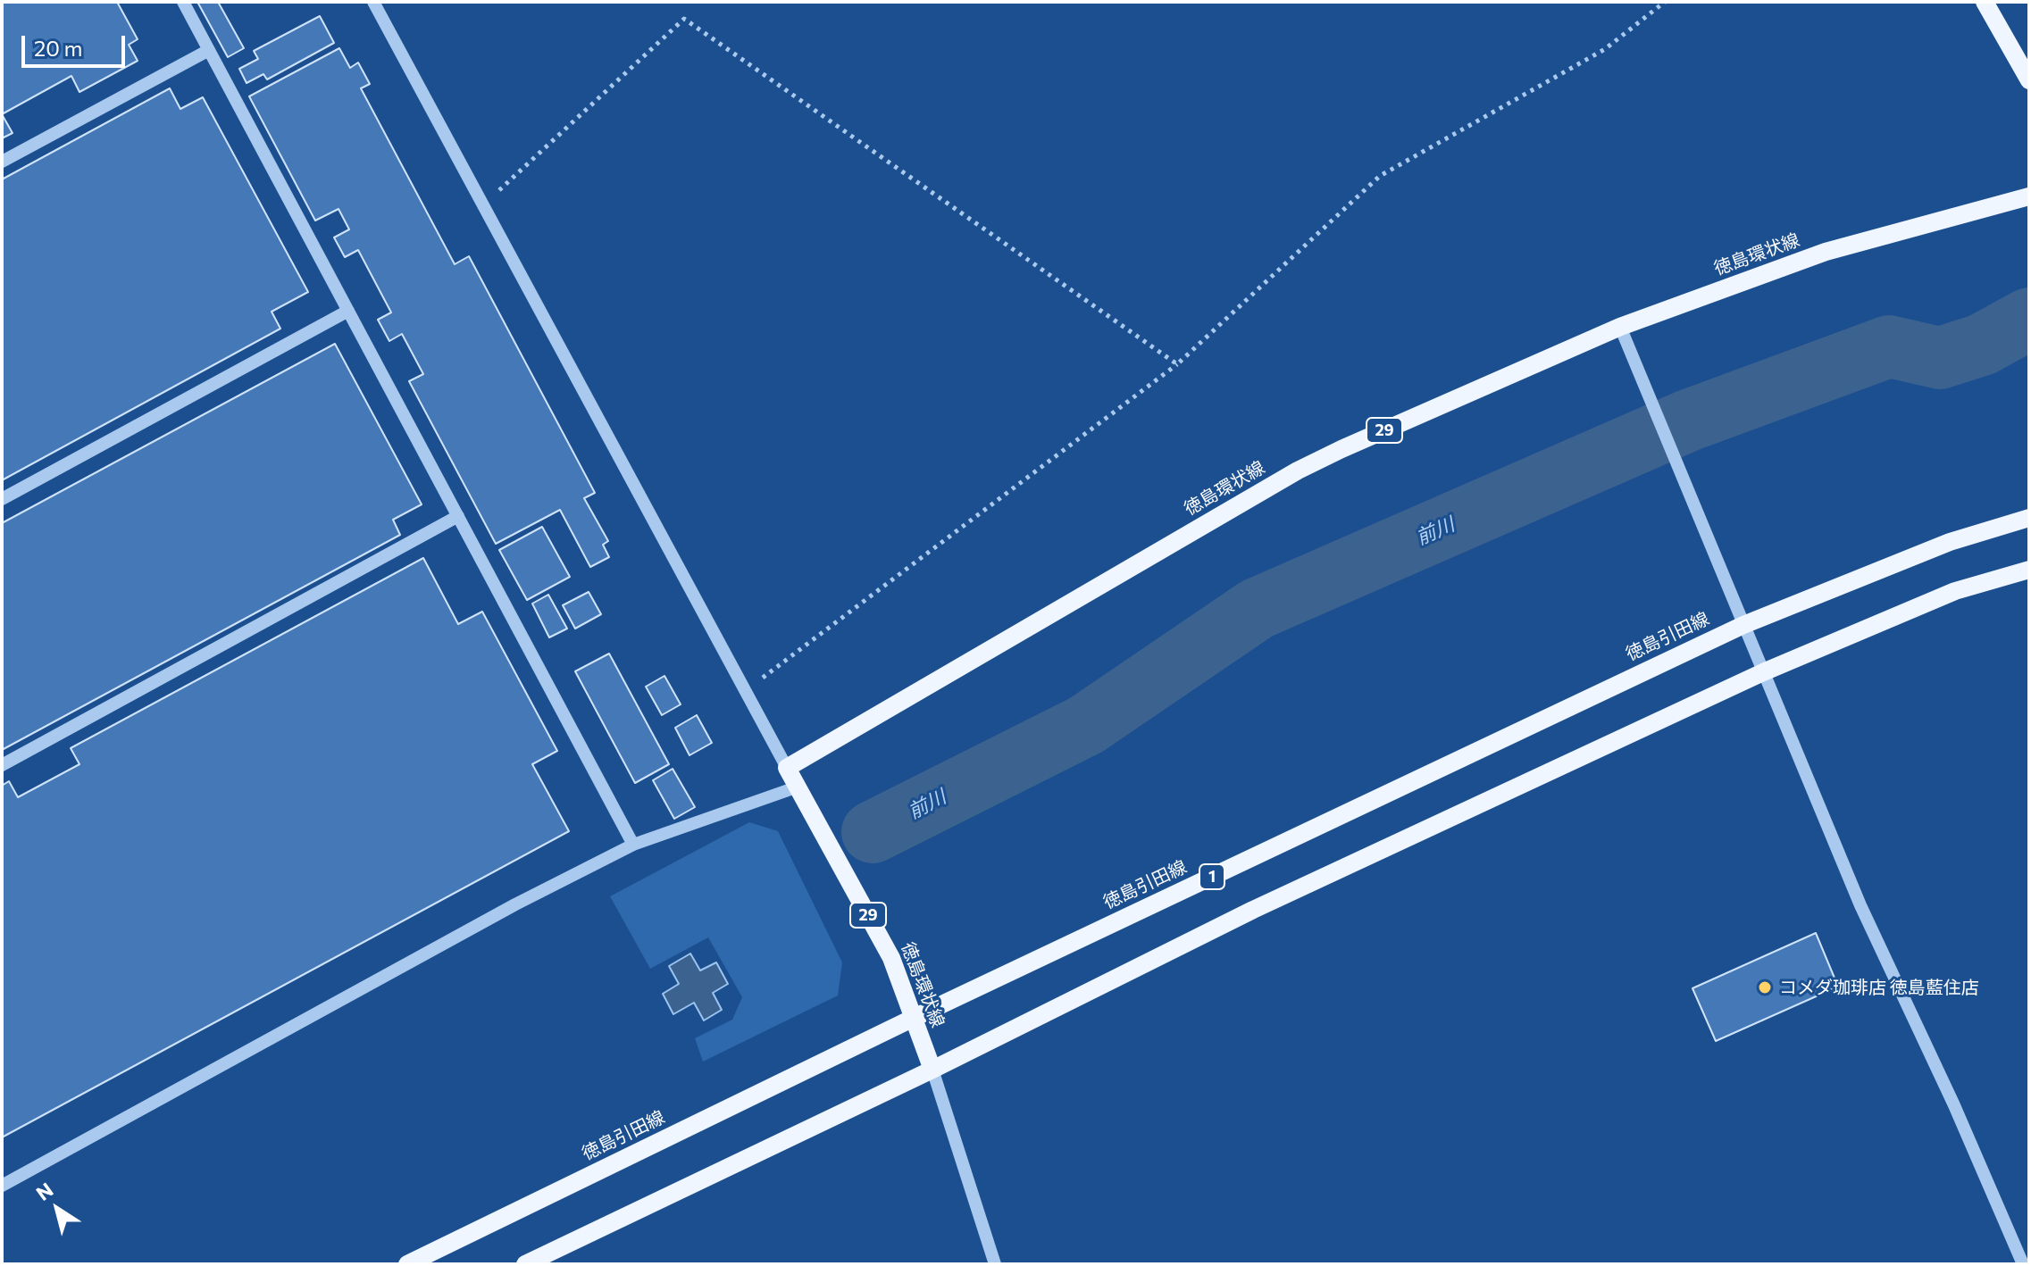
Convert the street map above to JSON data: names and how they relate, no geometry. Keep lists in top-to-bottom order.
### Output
{
  "streets": {
    "main road": [
      "徳島環状線",
      "29",
      "徳島引田線",
      "1"
    ]
  },
  "crossings": [
    ["徳島環状線", "徳島引田線"]
  ],
  "water": ["前川"],
  "places": ["コメダ珈琲店 徳島藍住店"],
  "scale_bar": "20 m",
  "north": "top left"
}
